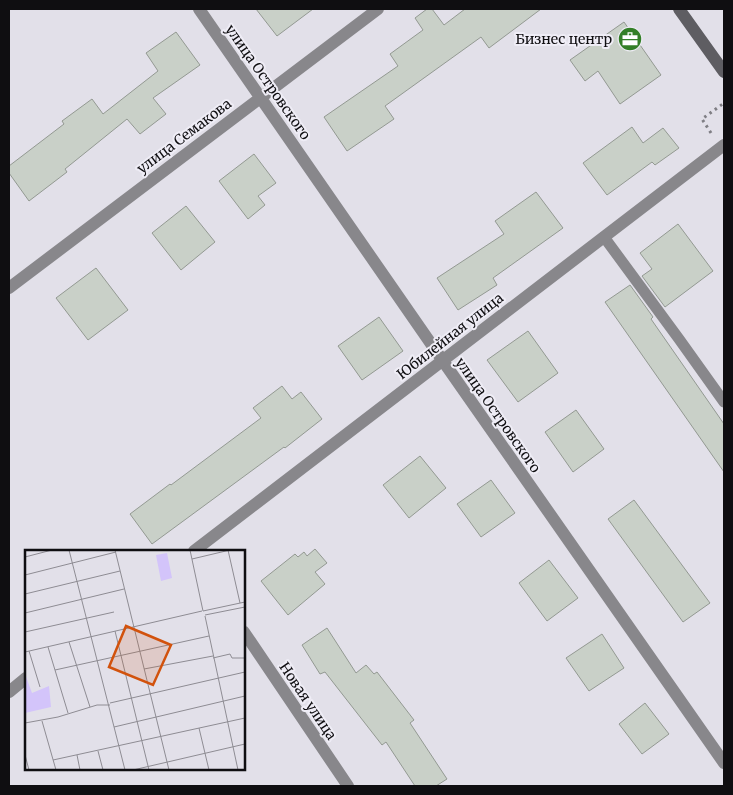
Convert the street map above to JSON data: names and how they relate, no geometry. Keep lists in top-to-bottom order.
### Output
{
  "streets": {
    "street": [
      "улица Островского",
      "улица Семакова",
      "Юбилейная улица",
      "Новая улица"
    ]
  },
  "crossings": [
    ["улица Островского", "улица Семакова"],
    ["улица Островского", "Юбилейная улица"]
  ],
  "places": {
    "office": ["Бизнес центр"]
  }
}
